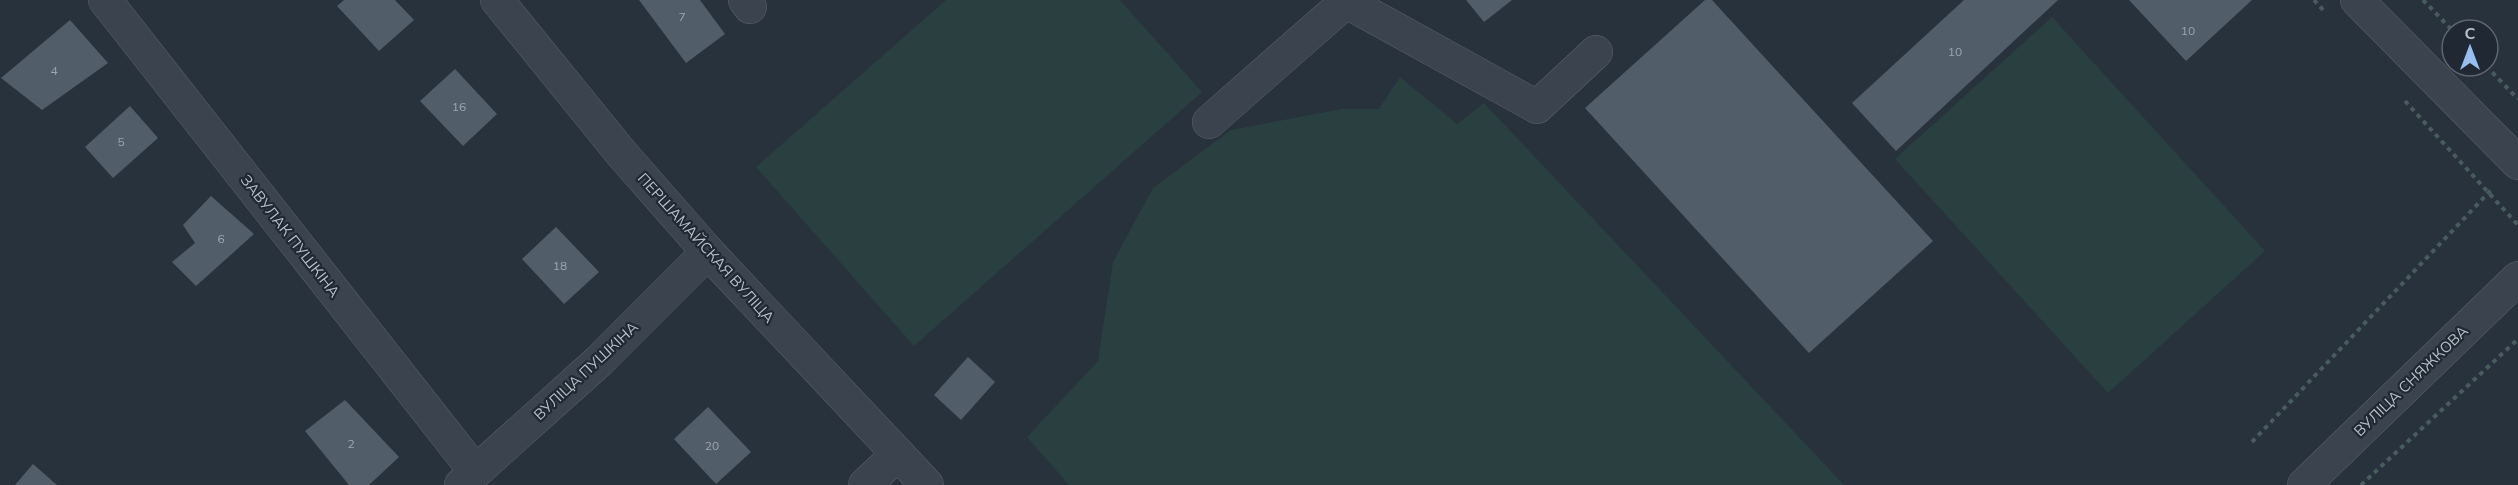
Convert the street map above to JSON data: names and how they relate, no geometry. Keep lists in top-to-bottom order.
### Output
{
  "streets": {
    "street": [
      "ЗАВУЛАК ПУШКІНА",
      "ПЕРШАМАЙСКАЯ ВУЛІЦА",
      "ВУЛІЦА ПУШКІНА",
      "ВУЛІЦА СНЯЖКОВА"
    ]
  },
  "crossings": [
    ["ЗАВУЛАК ПУШКІНА", "ВУЛІЦА ПУШКІНА"],
    ["ПЕРШАМАЙСКАЯ ВУЛІЦА", "ВУЛІЦА ПУШКІНА"]
  ],
  "house_numbers": [
    "7",
    "10",
    "10",
    "4",
    "16",
    "5",
    "6",
    "18",
    "2",
    "20"
  ],
  "north": "top"
}
